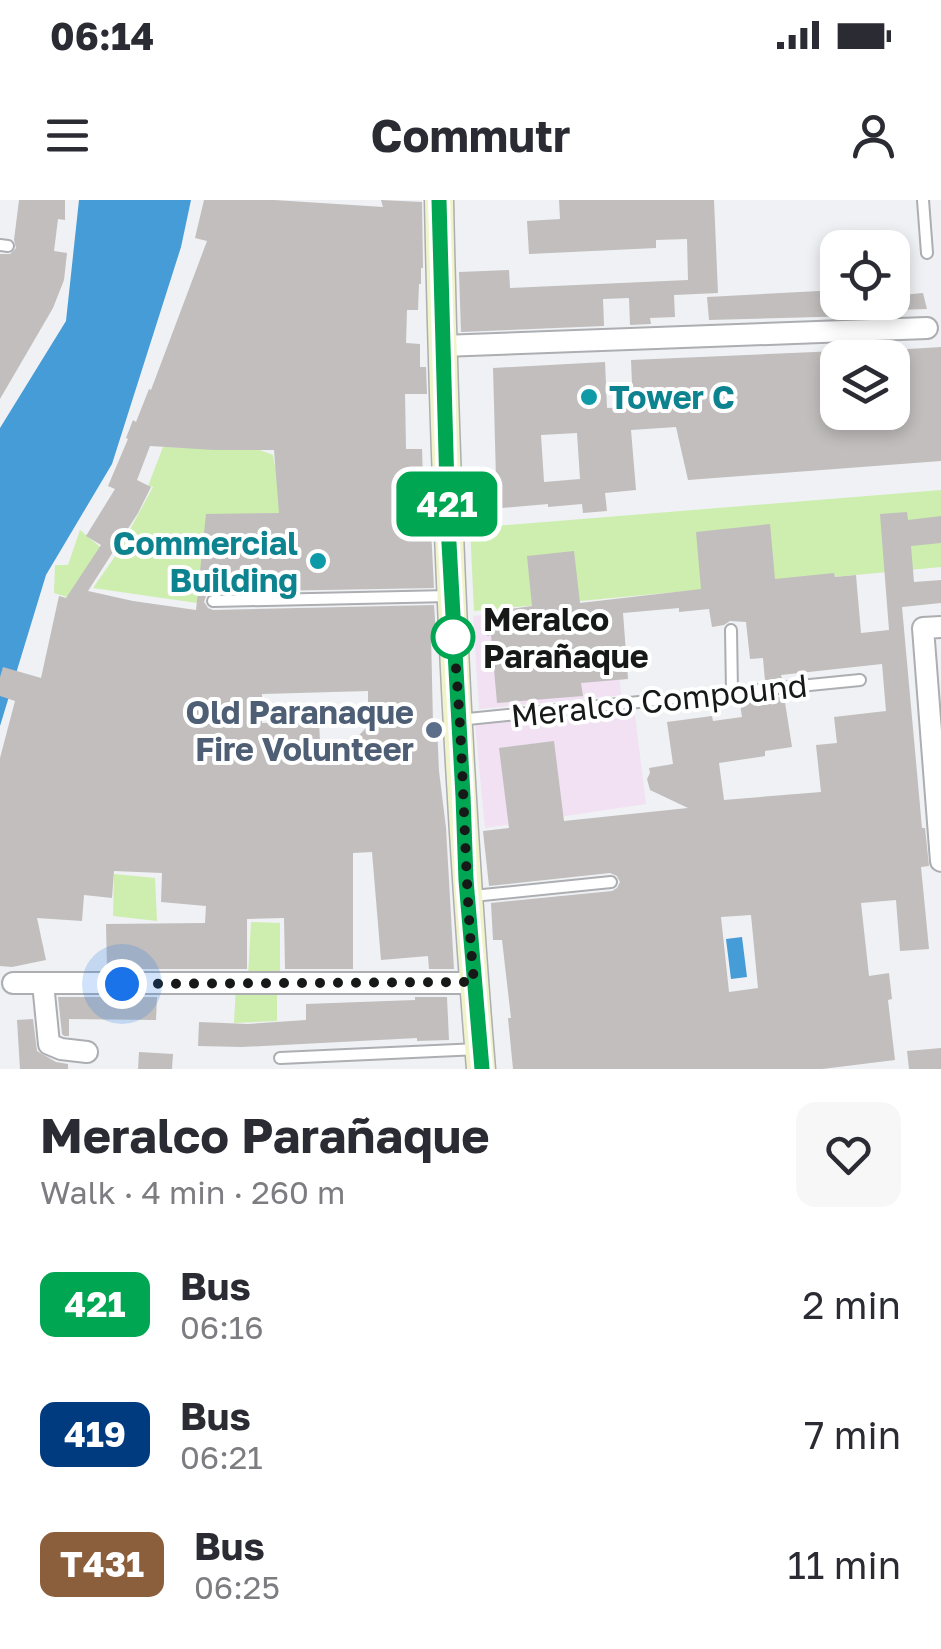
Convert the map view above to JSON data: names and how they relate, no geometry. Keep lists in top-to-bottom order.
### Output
{
  "streets": {
    "lane": ["Meralco Compound"]
  },
  "places": [
    "Tower C",
    "Commercial Building",
    "Meralco Parañaque",
    "Old Paranaque Fire Volunteer"
  ],
  "lines": ["bus line 421"],
  "page": {
    "status": "06:14",
    "header": "Commutr",
    "on_map": "421",
    "heading": ["Meralco Parañaque", "Walk · 4 min · 260 m"],
    "list": [
      {
        "mark": "421",
        "name": "Bus",
        "note": "06:16",
        "value": "2 min"
      },
      {
        "mark": "419",
        "name": "Bus",
        "note": "06:21",
        "value": "7 min"
      },
      {
        "mark": "T431",
        "name": "Bus",
        "note": "06:25",
        "value": "11 min"
      }
    ]
  }
}
